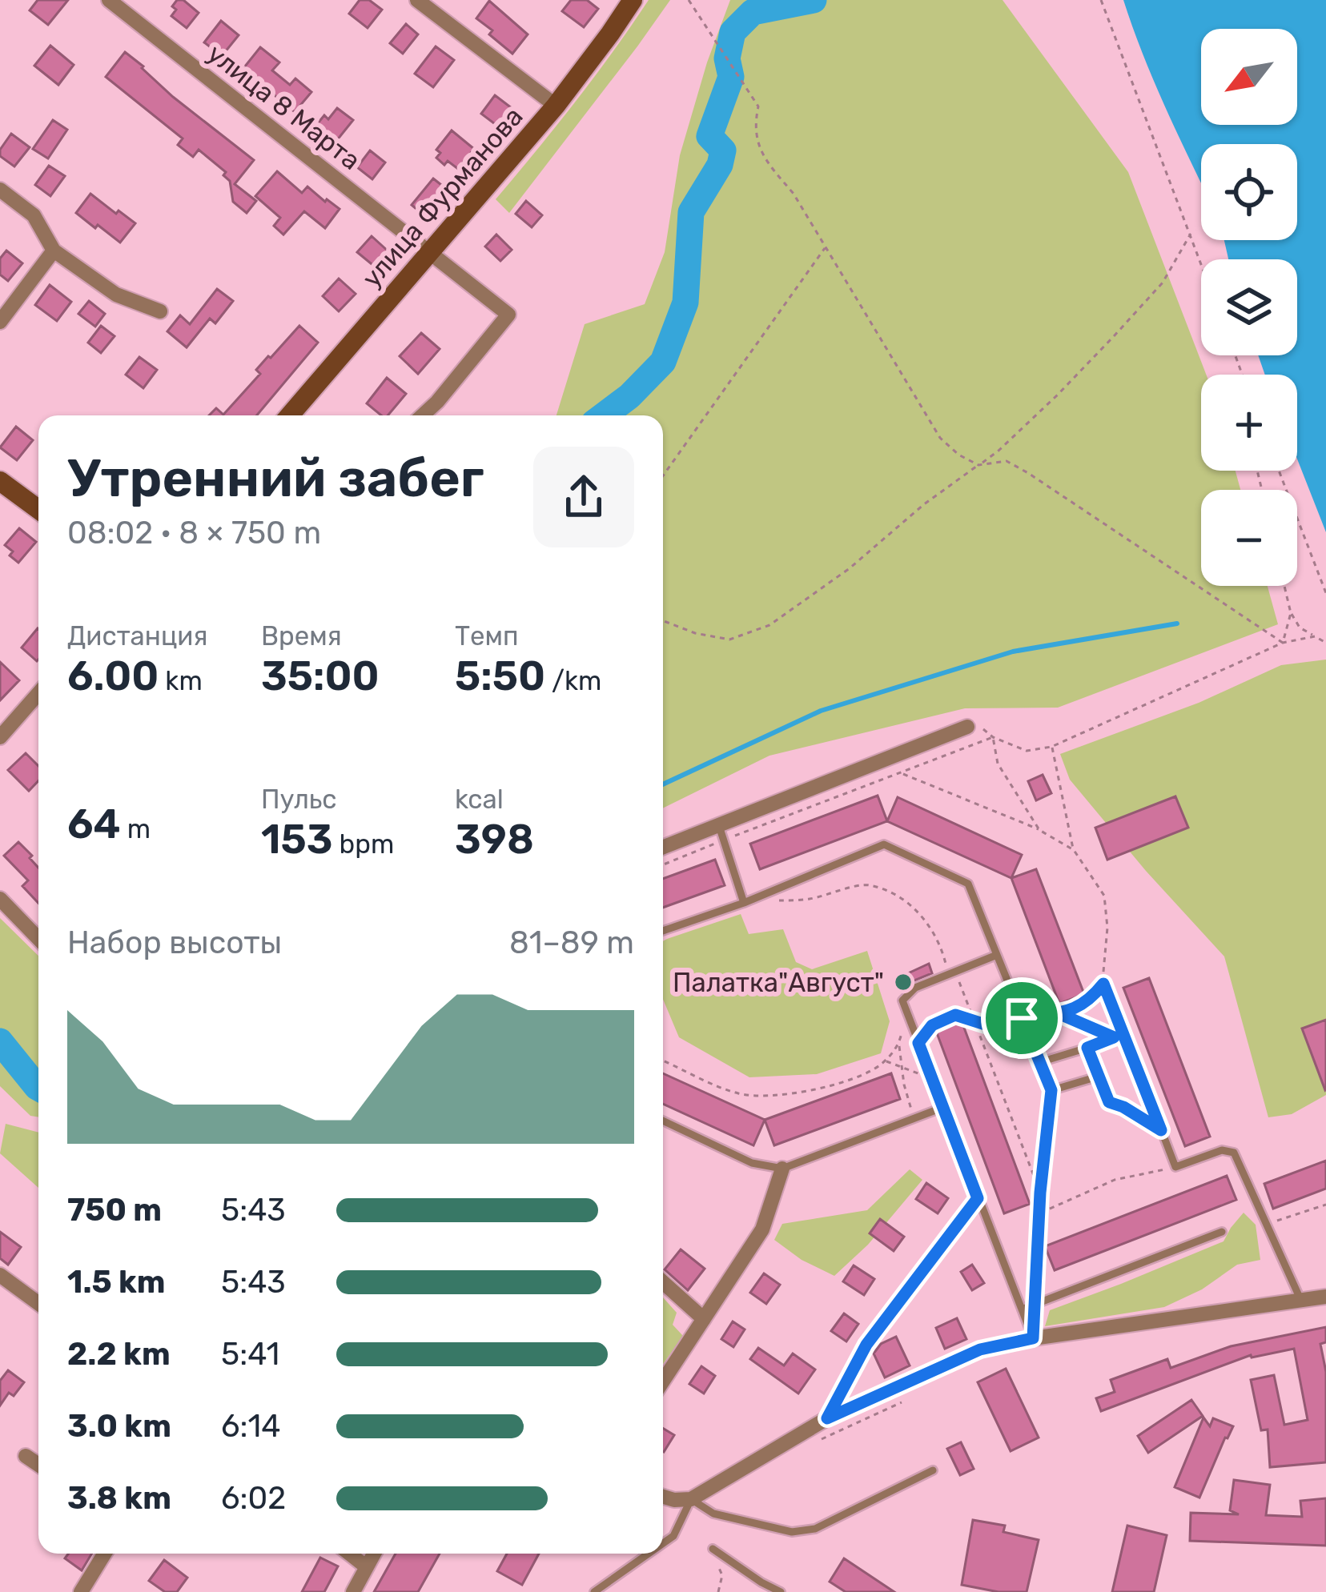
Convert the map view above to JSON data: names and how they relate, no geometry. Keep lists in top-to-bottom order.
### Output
{
  "streets": {
    "main road": ["улица Фурманова"],
    "street": ["улица 8 Марта"]
  },
  "crossings": [
    ["улица 8 Марта", "улица Фурманова"]
  ],
  "places": ["Палатка\"Август\""],
  "north": "bottom left",
  "page": {
    "map_buttons": ["+", "−"],
    "heading": ["Утренний забег", "08:02 · 8 × 750 m"],
    "stats": [
      ["Дистанция", "6.00 km"],
      ["Время", "35:00"],
      ["Темп", "5:50 /km"],
      ["64 m"],
      ["Пульс", "153 bpm"],
      ["kcal", "398"]
    ],
    "chart": ["Набор высоты", "81–89 m"],
    "list": [
      {
        "name": "750 m",
        "note": "5:43"
      },
      {
        "name": "1.5 km",
        "note": "5:43"
      },
      {
        "name": "2.2 km",
        "note": "5:41"
      },
      {
        "name": "3.0 km",
        "note": "6:14"
      },
      {
        "name": "3.8 km",
        "note": "6:02"
      }
    ]
  }
}
